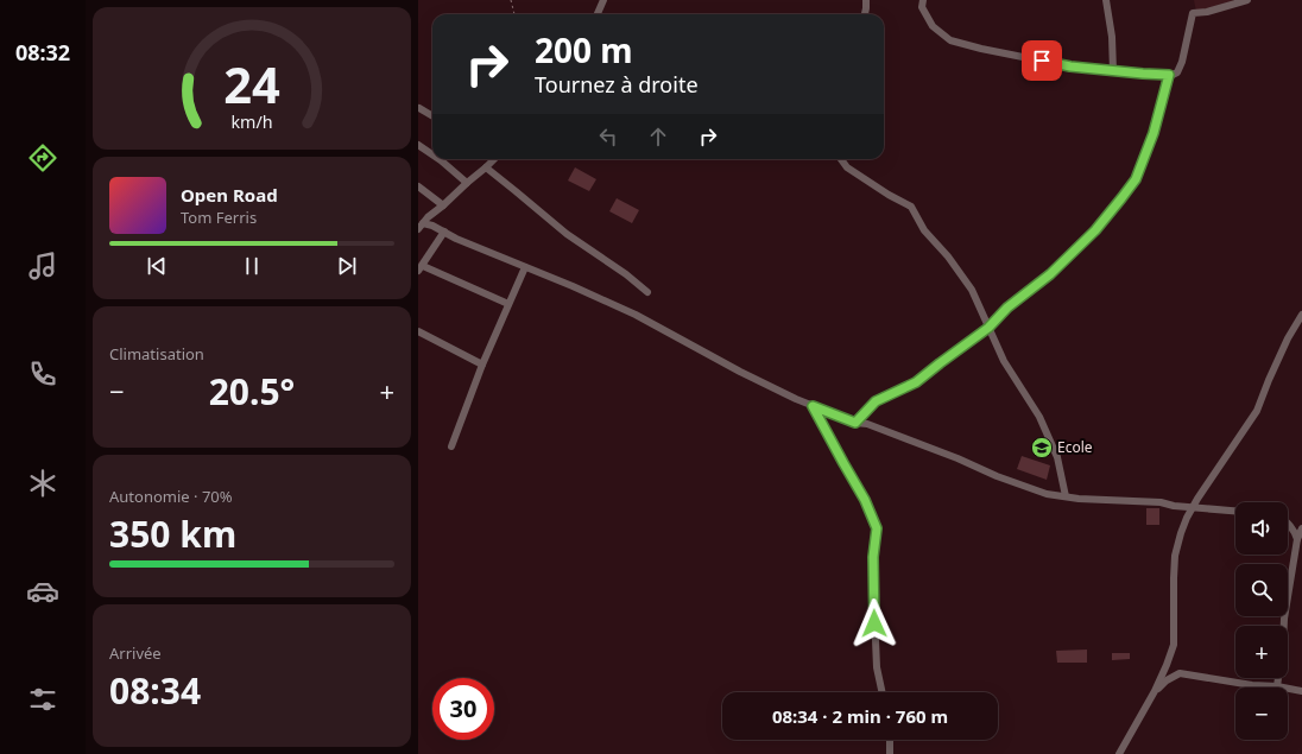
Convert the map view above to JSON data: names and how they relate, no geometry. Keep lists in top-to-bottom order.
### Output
{
  "places": {
    "school or university": ["Ecole"]
  },
  "page": {
    "tabs": "08:32",
    "turn": ["200 m", "Tournez à droite"],
    "song": ["Open Road", "Tom Ferris"],
    "tile": [
      "Climatisation",
      ["Autonomie · 70%", "350 km"],
      ["Arrivée", "08:34"]
    ],
    "heat": ["−", "20.5°", "+"],
    "map_buttons": ["+", "−"],
    "limit": "30",
    "trip": "08:34 · 2 min · 760 m",
    "gauge": ["24", "km/h"]
  }
}
